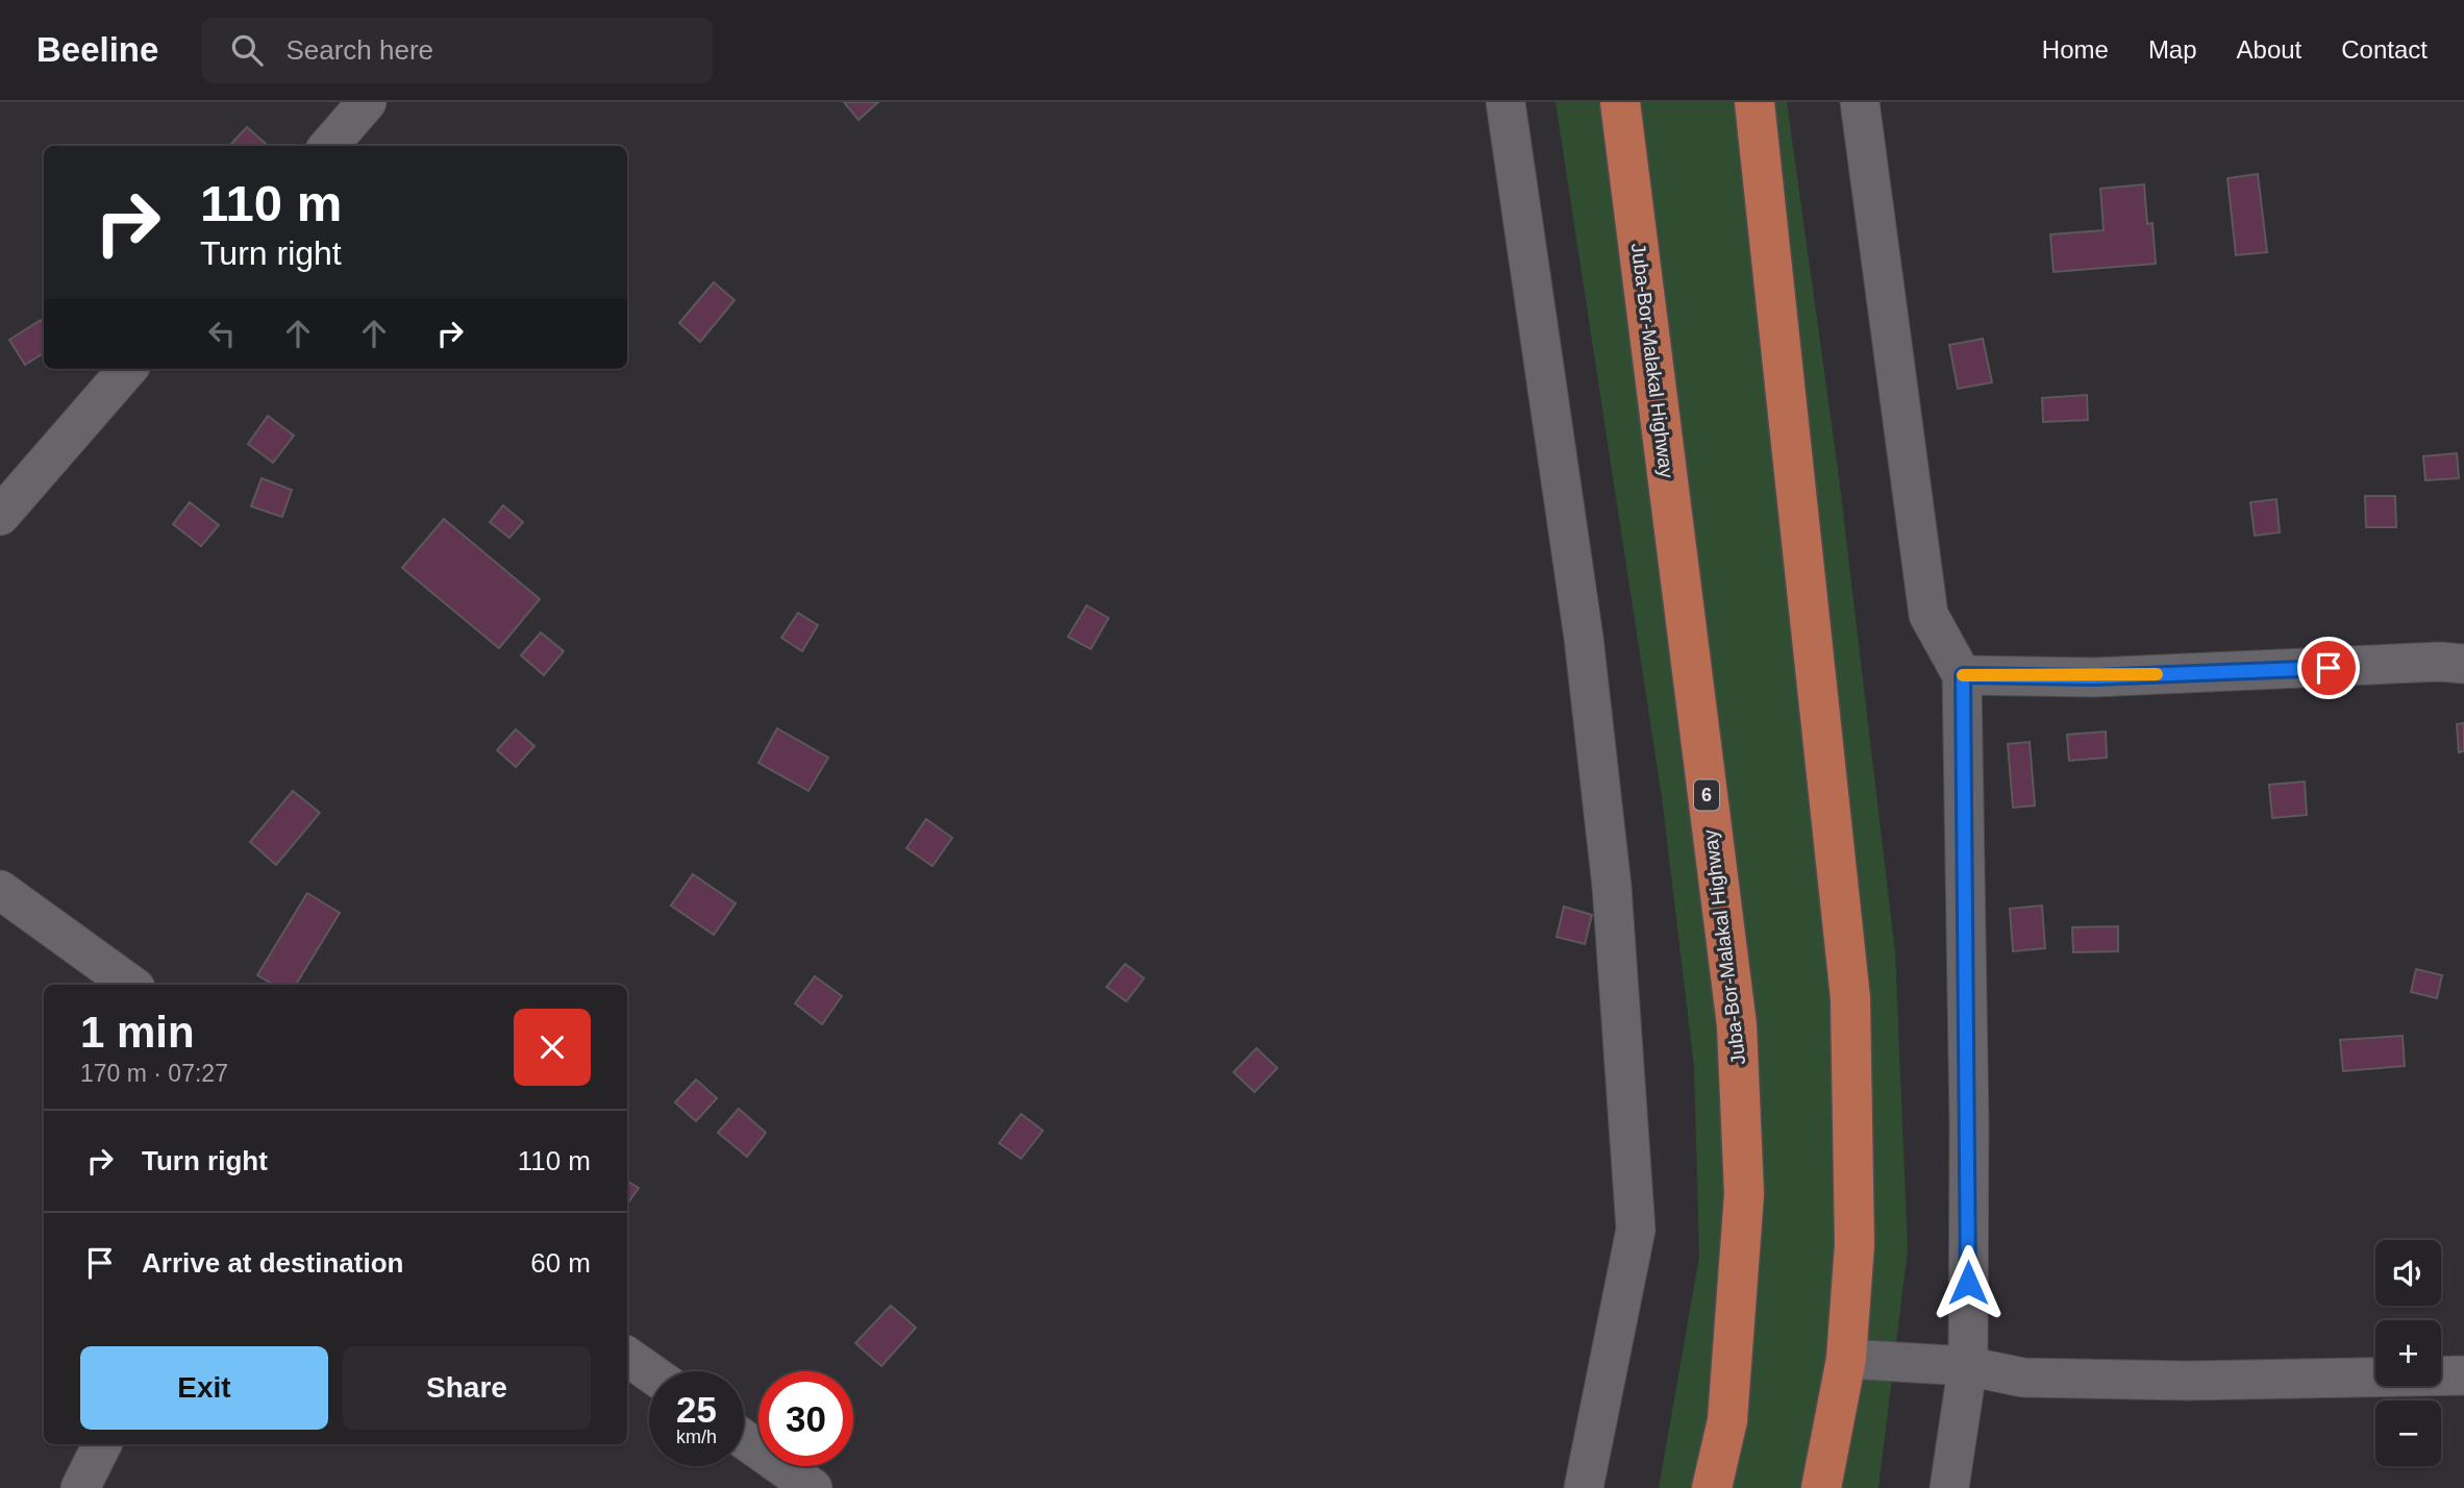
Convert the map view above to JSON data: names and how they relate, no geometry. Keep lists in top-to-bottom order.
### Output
{
  "streets": {
    "highway": ["Juba-Bor-Malakal Highway", "6"]
  },
  "page": {
    "header": "Beeline",
    "search": "Search here",
    "nav": [
      "Home",
      "Map",
      "About",
      "Contact"
    ],
    "turn": ["110 m", "Turn right"],
    "heading": ["1 min", "170 m · 07:27"],
    "list": [
      {
        "name": "Turn right",
        "value": "110 m"
      },
      {
        "name": "Arrive at destination",
        "value": "60 m"
      }
    ],
    "map_buttons": ["+", "−"],
    "buttons": ["Exit", "Share"],
    "speed": "25 km/h",
    "limit": "30"
  }
}
